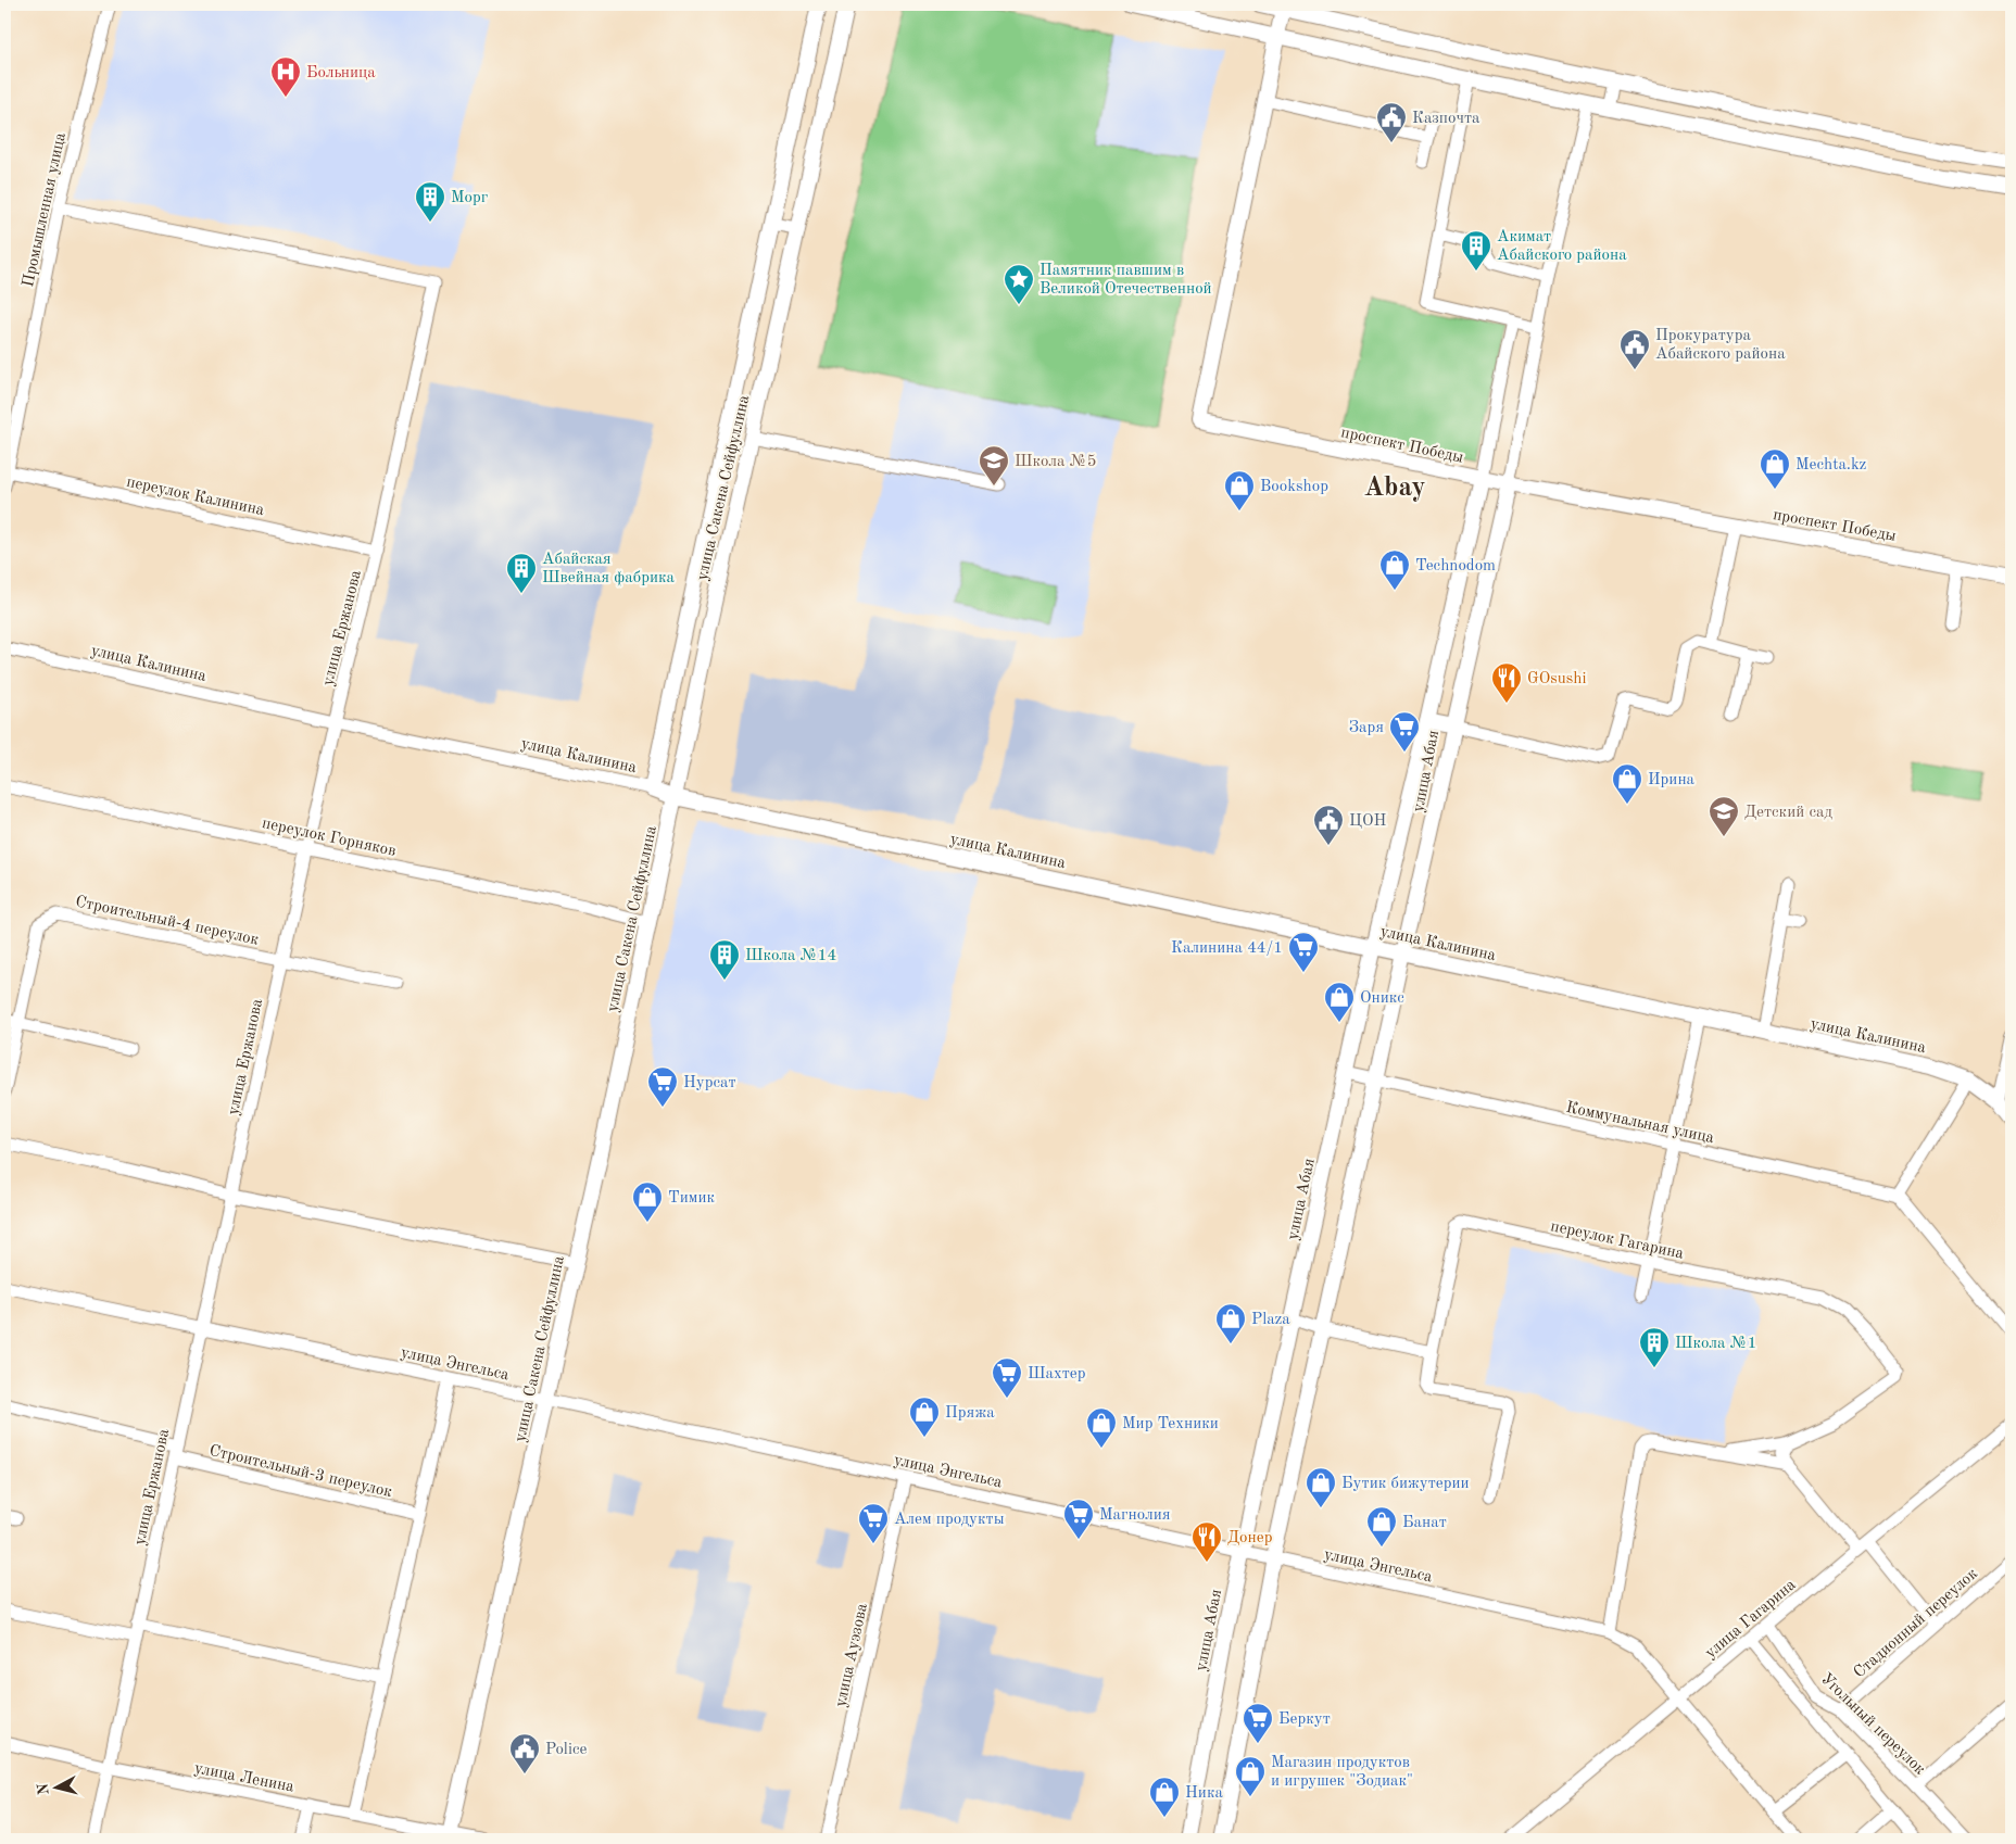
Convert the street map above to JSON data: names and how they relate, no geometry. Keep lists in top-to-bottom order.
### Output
{
  "streets": {
    "street": [
      "Промышленная улица",
      "проспект Победы",
      "улица Сакена Сейфуллина",
      "переулок Калинина",
      "улица Ержанова",
      "улица Калинина",
      "улица Абая",
      "переулок Горняков",
      "Строительный-4 переулок",
      "Коммунальная улица",
      "переулок Гагарина",
      "улица Энгельса",
      "Строительный-3 переулок",
      "улица Гагарина",
      "Стадионный переулок",
      "улица Ауэзова",
      "Угольный переулок",
      "улица Ленина"
    ]
  },
  "crossings": [
    ["Промышленная улица", "переулок Калинина"],
    ["Промышленная улица", "улица Ержанова"],
    ["улица Сакена Сейфуллина", "улица Калинина"],
    ["улица Сакена Сейфуллина", "переулок Горняков"],
    ["улица Сакена Сейфуллина", "улица Энгельса"],
    ["улица Сакена Сейфуллина", "улица Ленина"],
    ["переулок Калинина", "улица Ержанова"],
    ["улица Ержанова", "улица Калинина"],
    ["улица Ержанова", "переулок Горняков"],
    ["улица Ержанова", "Строительный-4 переулок"],
    ["улица Ержанова", "улица Энгельса"],
    ["улица Ержанова", "Строительный-3 переулок"],
    ["улица Ержанова", "улица Ленина"],
    ["улица Калинина", "улица Абая"],
    ["улица Абая", "Коммунальная улица"],
    ["улица Абая", "улица Энгельса"],
    ["улица Энгельса", "улица Гагарина"],
    ["улица Энгельса", "улица Ауэзова"],
    ["улица Гагарина", "Угольный переулок"],
    ["Стадионный переулок", "Угольный переулок"]
  ],
  "districts": ["Abay"],
  "places": {
    "hospital": ["Больница"],
    "public building": [
      "Казпочта",
      "Прокуратура Абайского района",
      "ЦОН",
      "Police"
    ],
    "building": [
      "Морг",
      "Акимат Абайского района",
      "Абайская Швейная фабрика",
      "Школа №14",
      "Школа №1"
    ],
    "place": ["Памятник павшим в Великой Отечественной"],
    "school or university": ["Школа №5", "Детский сад"],
    "shop": [
      "Mechta.kz",
      "Bookshop",
      "Technodom",
      "Ирина",
      "Оникс",
      "Тимик",
      "Plaza",
      "Пряжа",
      "Мир Техники",
      "Бутик бижутерии",
      "Банат",
      "Магазин продуктов и игрушек \"Зодиак\"",
      "Ника"
    ],
    "restaurant": ["GOsushi", "Донер"],
    "supermarket": [
      "Заря",
      "Калинина 44/1",
      "Нурсат",
      "Шахтер",
      "Магнолия",
      "Алем продукты",
      "Беркут"
    ]
  },
  "north": "left"
}
